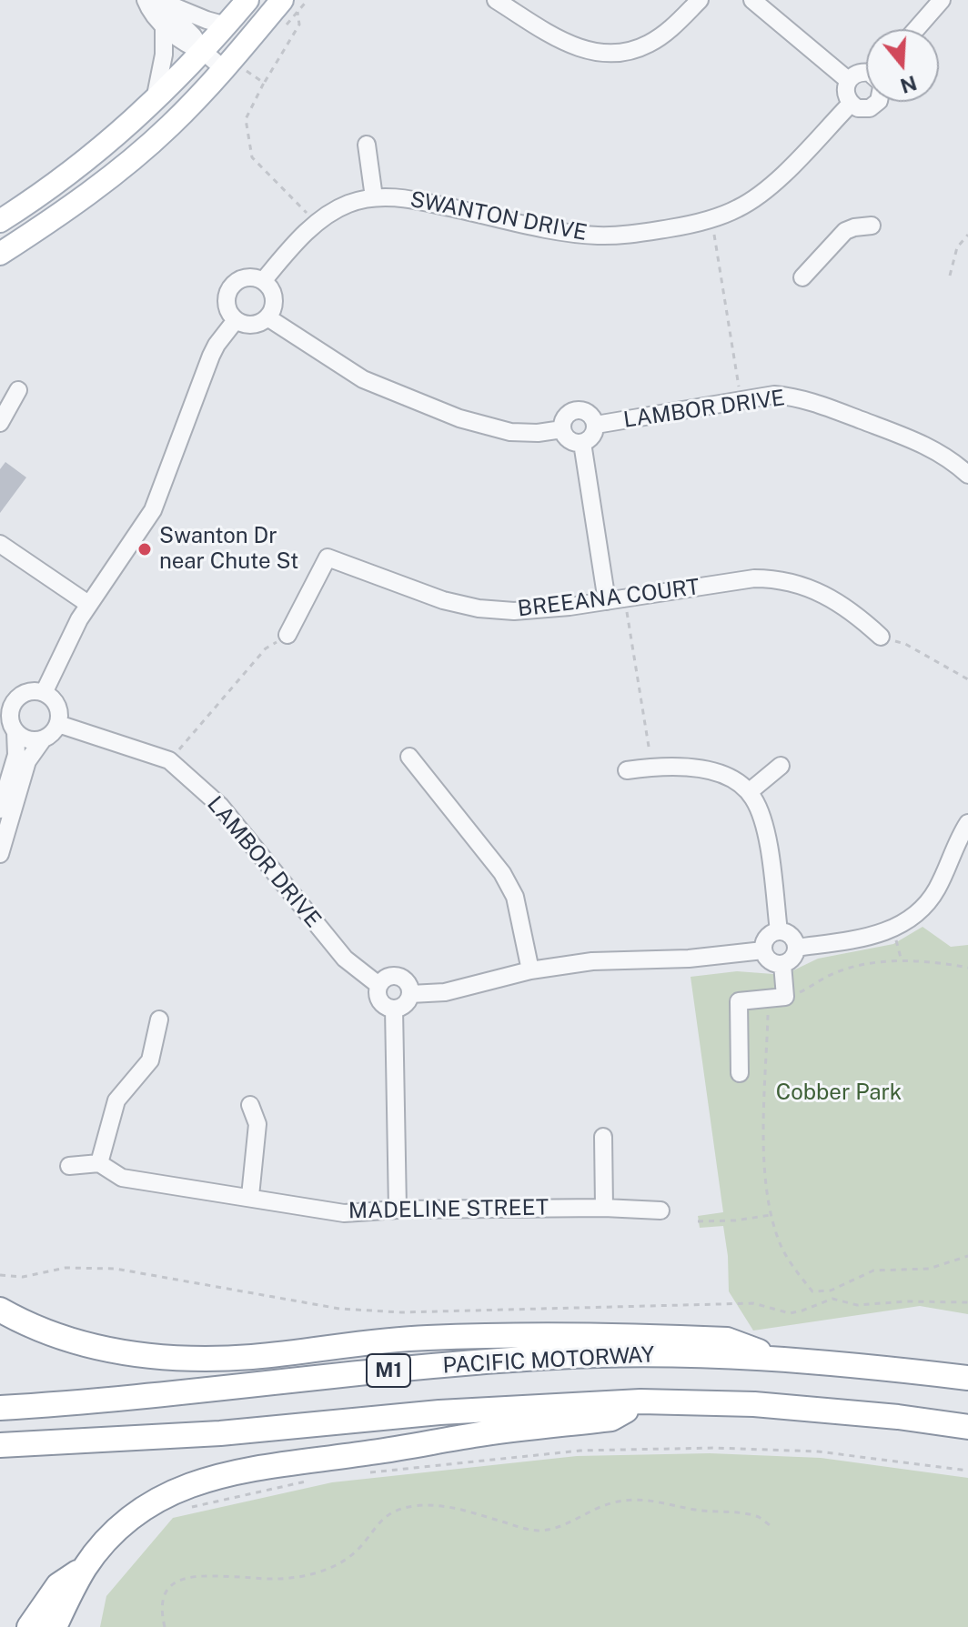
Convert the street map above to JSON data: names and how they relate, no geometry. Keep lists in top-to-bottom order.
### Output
{
  "streets": {
    "highway": ["PACIFIC MOTORWAY", "M1"],
    "street": [
      "SWANTON DRIVE",
      "LAMBOR DRIVE",
      "BREEANA COURT",
      "MADELINE STREET"
    ]
  },
  "parks": ["Cobber Park"],
  "places": ["Swanton Dr near Chute St"],
  "north": "bottom"
}
